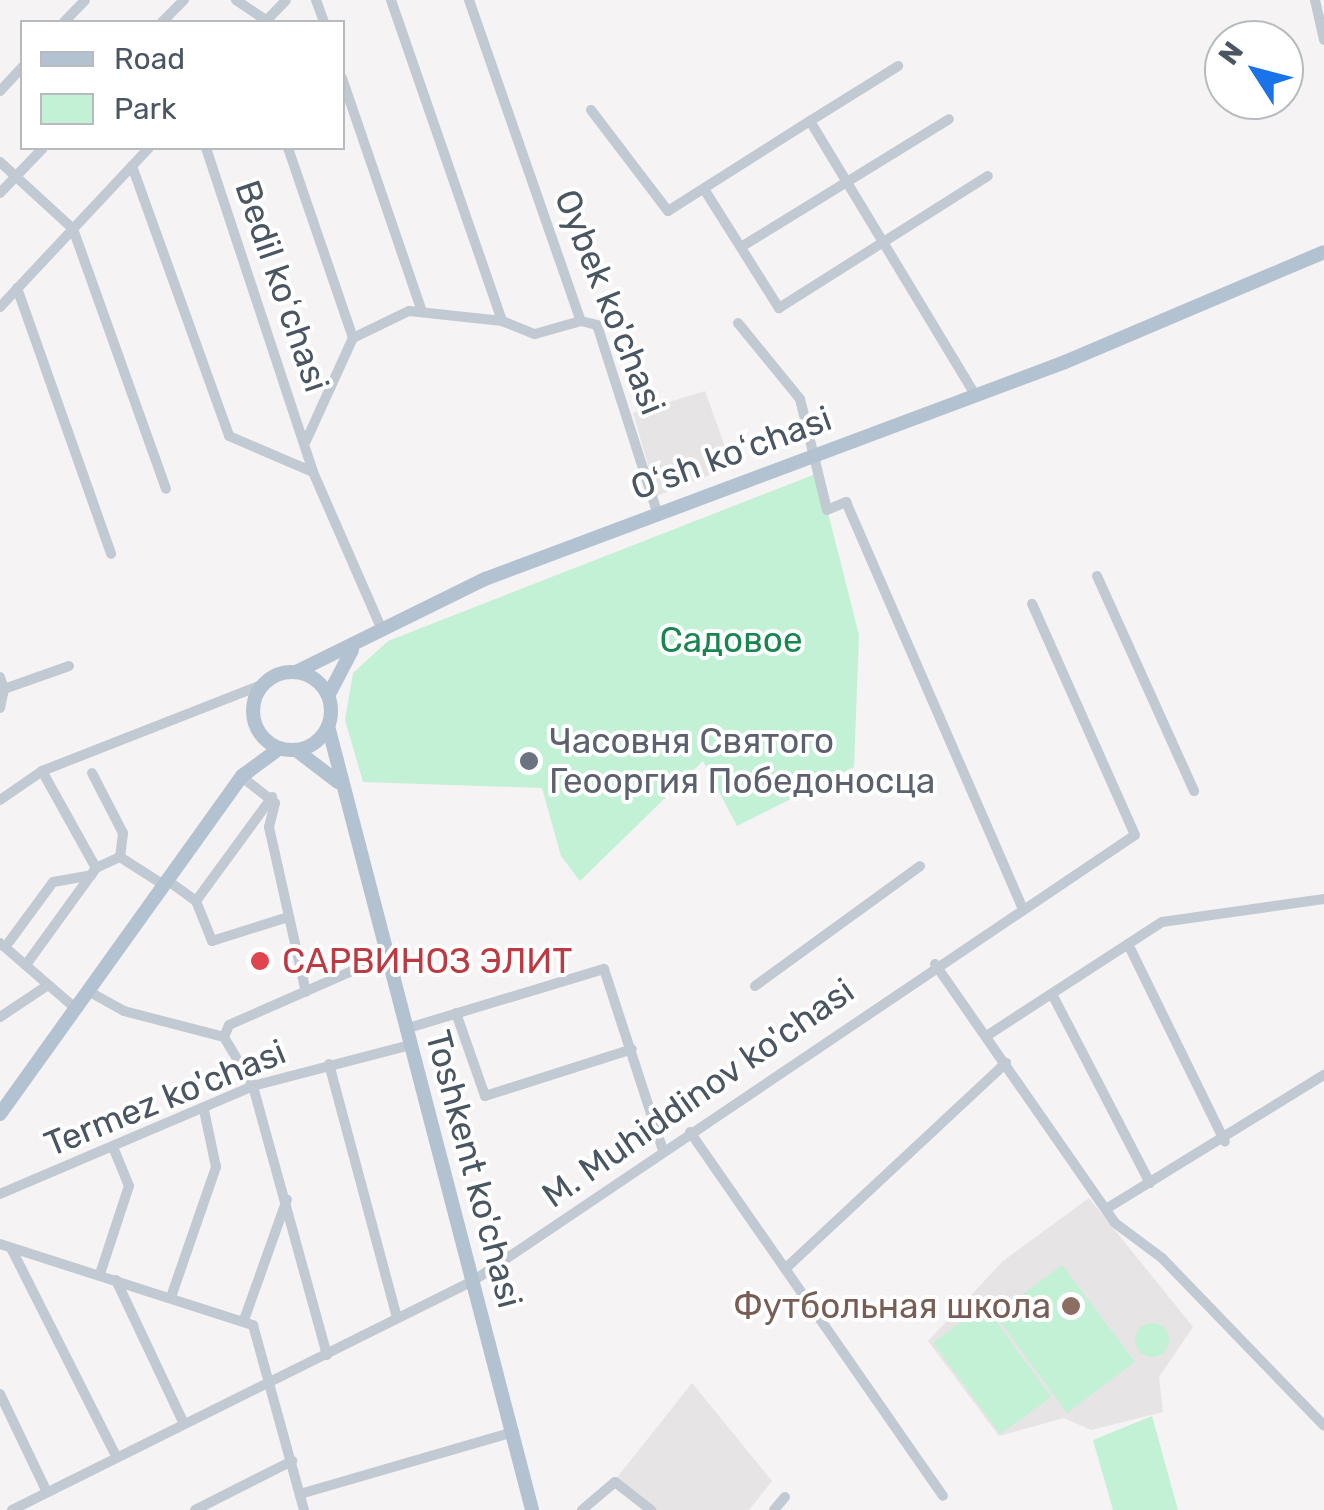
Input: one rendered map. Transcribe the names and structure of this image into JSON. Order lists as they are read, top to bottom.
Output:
{
  "streets": {
    "main road": ["Oʻsh koʻchasi", "Toshkent ko'chasi"],
    "street": [
      "Bedil koʻchasi",
      "Oybek ko'chasi",
      "M. Muhiddinov ko'chasi",
      "Termez ko'chasi"
    ]
  },
  "crossings": [
    ["Bedil koʻchasi", "Oʻsh koʻchasi"],
    ["Oybek ko'chasi", "Oʻsh koʻchasi"],
    ["Oʻsh koʻchasi", "Toshkent ko'chasi"],
    ["M. Muhiddinov ko'chasi", "Toshkent ko'chasi"],
    ["Termez ko'chasi", "Toshkent ko'chasi"]
  ],
  "parks": ["Садовое"],
  "places": ["Часовня Святого Геооргия Победоносца", "САРВИНОЗ ЭЛИТ", "Футбольная школа"],
  "legend": ["Road", "Park"],
  "north": "top left"
}
